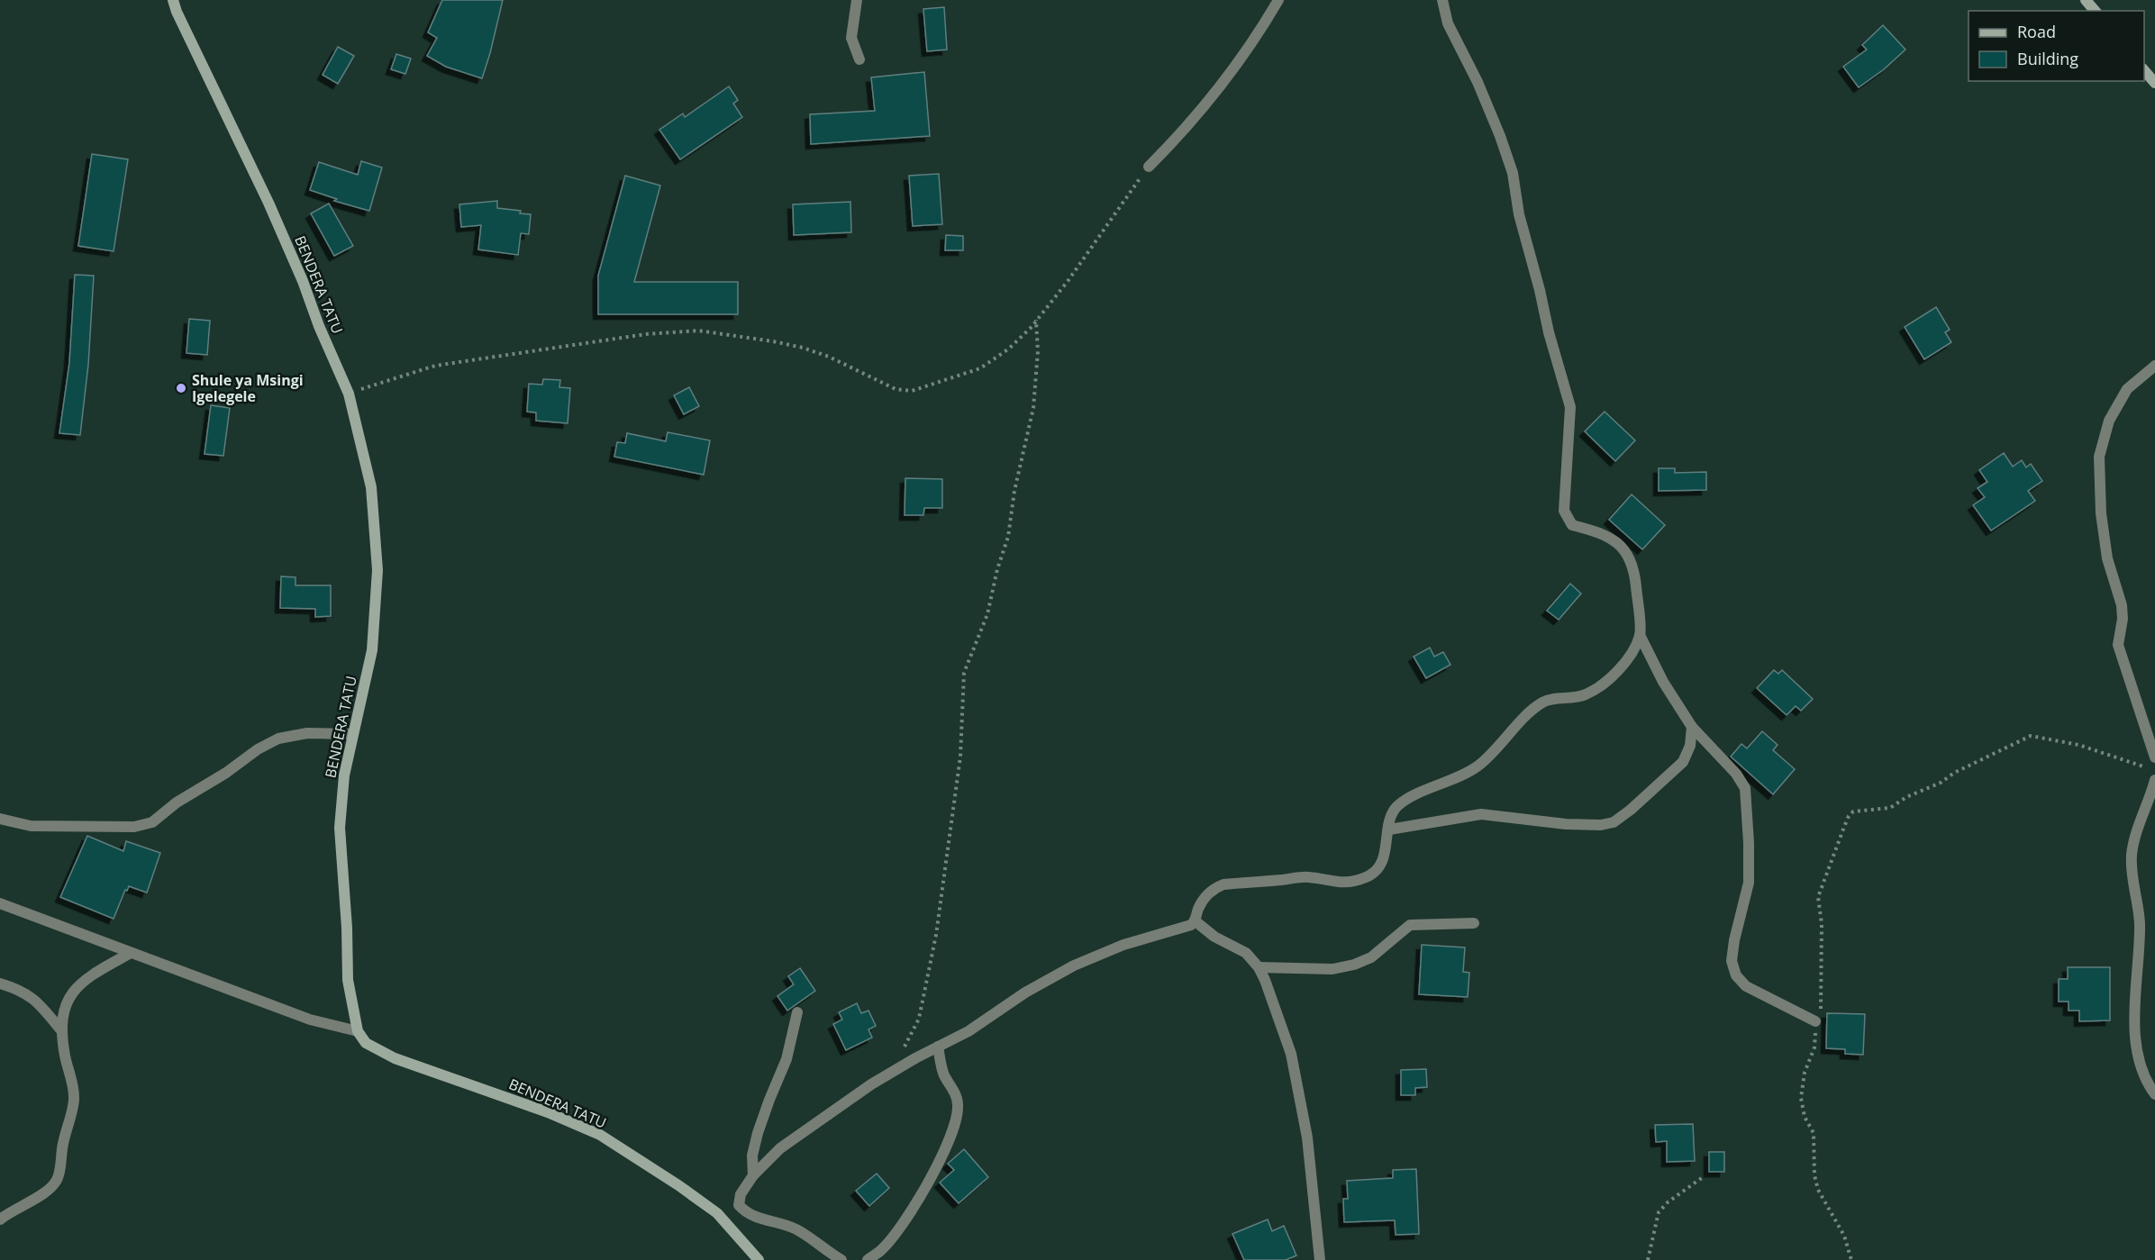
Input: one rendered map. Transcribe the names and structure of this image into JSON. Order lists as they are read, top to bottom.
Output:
{
  "streets": {
    "main road": ["BENDERA TATU"]
  },
  "places": ["Shule ya Msingi Igelegele"],
  "legend": ["Road", "Building"]
}
